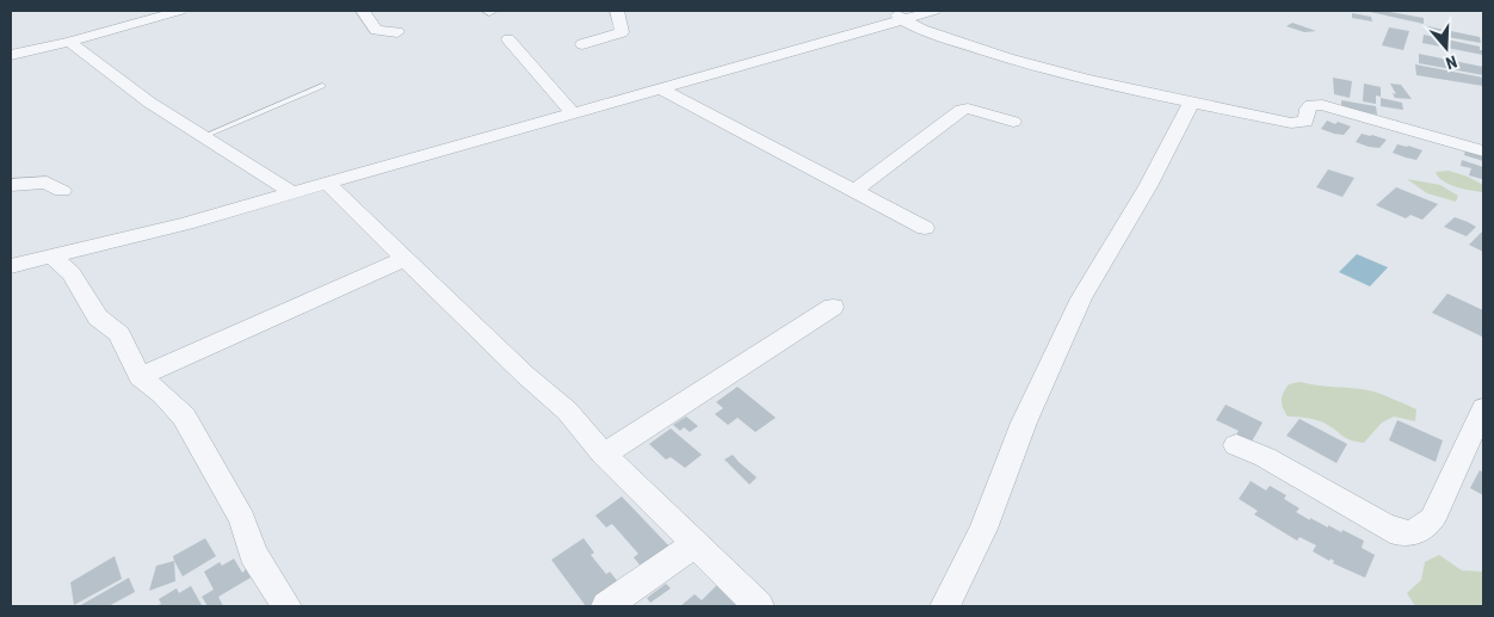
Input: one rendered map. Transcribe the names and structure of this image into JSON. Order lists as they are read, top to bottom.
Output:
{
  "north": "bottom"
}
